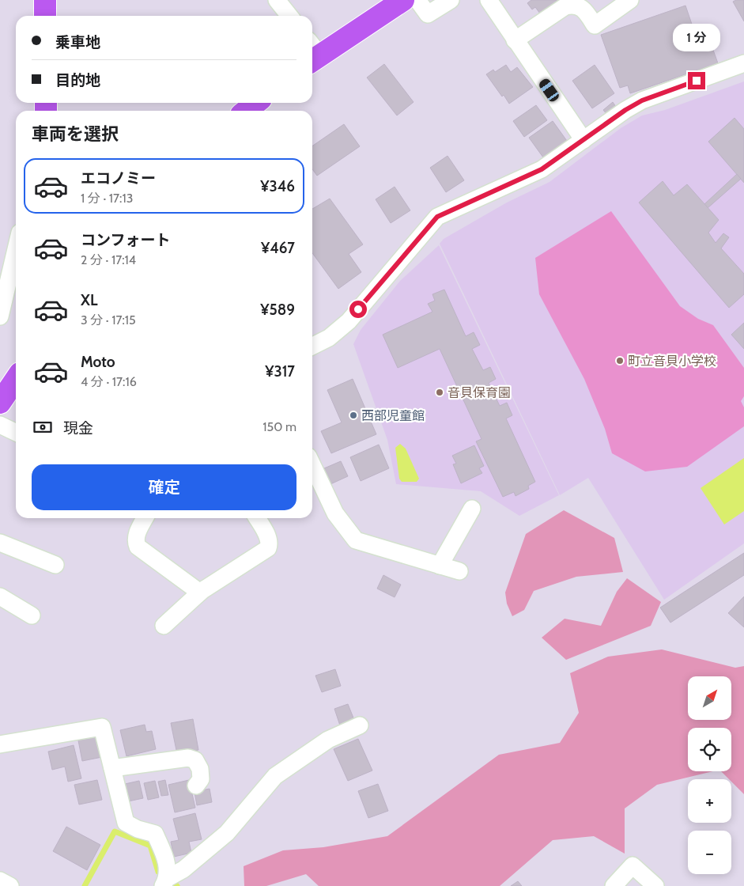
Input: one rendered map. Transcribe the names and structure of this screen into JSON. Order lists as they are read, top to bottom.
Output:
{
  "places": ["町立音貝小学校", "音貝保育園", "西部児童館"],
  "north": "top right",
  "page": {
    "banner": ["乗車地", "目的地"],
    "bubble": "1 分",
    "heading": "車両を選択",
    "list": [
      {
        "name": "エコノミー",
        "note": "1 分 · 17:13",
        "value": "¥346"
      },
      {
        "name": "コンフォート",
        "note": "2 分 · 17:14",
        "value": "¥467"
      },
      {
        "name": "XL",
        "note": "3 分 · 17:15",
        "value": "¥589"
      },
      {
        "name": "Moto",
        "note": "4 分 · 17:16",
        "value": "¥317"
      }
    ],
    "pay": ["現金", "150 m"],
    "buttons": "確定",
    "map_buttons": ["+", "−"]
  }
}
